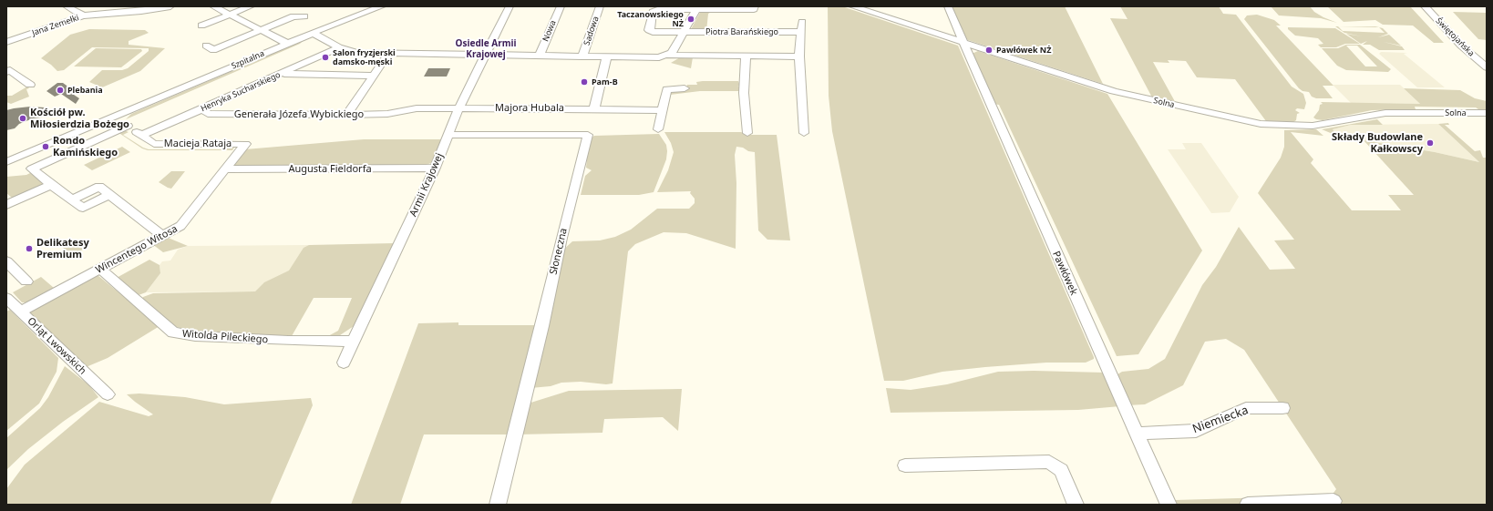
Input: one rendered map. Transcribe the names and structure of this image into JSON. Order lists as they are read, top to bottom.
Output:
{
  "streets": {
    "street": [
      "Jana Zemełki",
      "Nowa",
      "Sadowa",
      "Piotra Barańskiego",
      "Świętojańska",
      "Szpitalna",
      "Henryka Sucharskiego",
      "Solna",
      "Majora Hubala",
      "Generała Józefa Wybickiego",
      "Macieja Rataja",
      "Augusta Fieldorfa",
      "Armii Krajowej",
      "Wincentego Witosa",
      "Słoneczna",
      "Pawłówek",
      "Witolda Pileckiego",
      "Orląt Lwowskich",
      "Niemiecka"
    ]
  },
  "crossings": [
    ["Szpitalna", "Macieja Rataja"],
    ["Henryka Sucharskiego", "Generała Józefa Wybickiego"],
    ["Henryka Sucharskiego", "Macieja Rataja"],
    ["Solna", "Pawłówek"],
    ["Majora Hubala", "Generała Józefa Wybickiego"],
    ["Majora Hubala", "Armii Krajowej"],
    ["Macieja Rataja", "Wincentego Witosa"],
    ["Augusta Fieldorfa", "Armii Krajowej"],
    ["Augusta Fieldorfa", "Wincentego Witosa"],
    ["Armii Krajowej", "Słoneczna"],
    ["Armii Krajowej", "Witolda Pileckiego"],
    ["Wincentego Witosa", "Witolda Pileckiego"],
    ["Wincentego Witosa", "Orląt Lwowskich"],
    ["Pawłówek", "Niemiecka"]
  ],
  "districts": ["Osiedle Armii Krajowej"],
  "places": [
    "Taczanowskiego NŻ",
    "Pawłówek NŻ",
    "Salon fryzjerski damsko-męski",
    "Pam-B",
    "Plebania",
    "Kościół pw. Miłosierdzia Bożego",
    "Składy Budowlane Kałkowscy",
    "Rondo Kamińskiego",
    "Delikatesy Premium"
  ]
}
